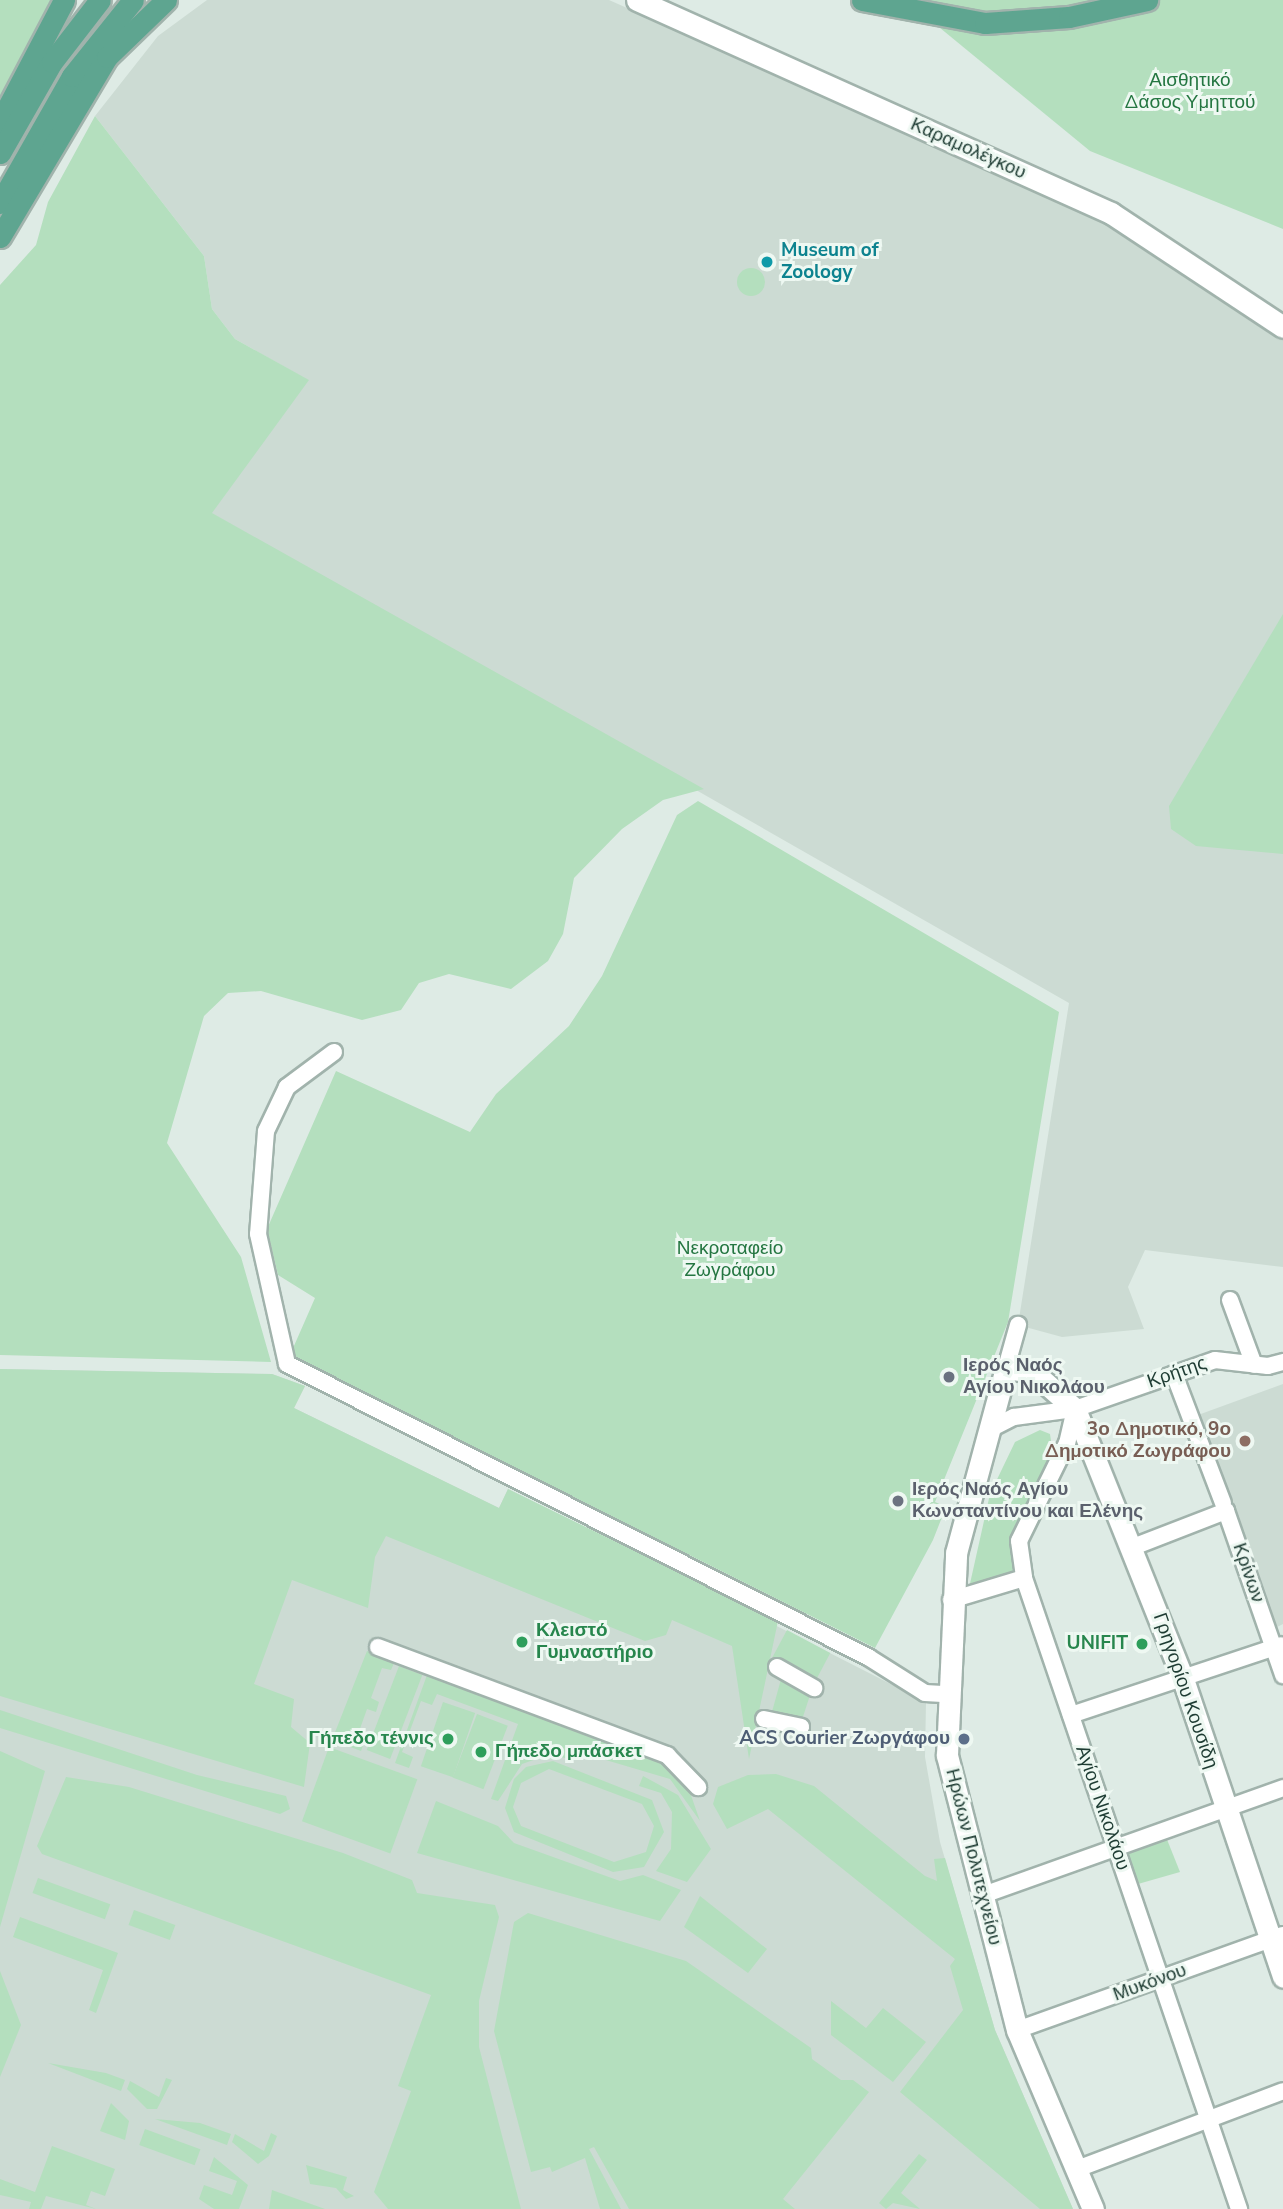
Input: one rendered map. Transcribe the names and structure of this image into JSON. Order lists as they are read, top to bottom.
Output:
{
  "streets": {
    "street": [
      "Καραμολέγκου",
      "Κρήτης",
      "Κρίνων",
      "Γρηγορίου Κουσίδη",
      "Αγίου Νικολάου",
      "Ηρώων Πολυτεχνείου",
      "Μυκόνου"
    ]
  },
  "crossings": [
    ["Κρήτης", "Κρίνων"],
    ["Κρήτης", "Γρηγορίου Κουσίδη"],
    ["Κρήτης", "Αγίου Νικολάου"],
    ["Γρηγορίου Κουσίδη", "Αγίου Νικολάου"],
    ["Γρηγορίου Κουσίδη", "Ηρώων Πολυτεχνείου"],
    ["Γρηγορίου Κουσίδη", "Μυκόνου"],
    ["Αγίου Νικολάου", "Μυκόνου"],
    ["Ηρώων Πολυτεχνείου", "Μυκόνου"]
  ],
  "parks": ["Αισθητικό Δάσος Υμηττού", "Νεκροταφείο Ζωγράφου"],
  "places": [
    "Museum of Zoology",
    "Ιερός Ναός Αγίου Νικολάου",
    "3ο Δημοτικό, 9ο Δημοτικό Ζωγράφου",
    "Ιερός Ναός Αγίου Κωνσταντίνου και Ελένης",
    "Κλειστό Γυμναστήριο",
    "UNIFIT",
    "Γήπεδο τέννις",
    "ACS Courier Ζωργάφου",
    "Γήπεδο μπάσκετ"
  ]
}
